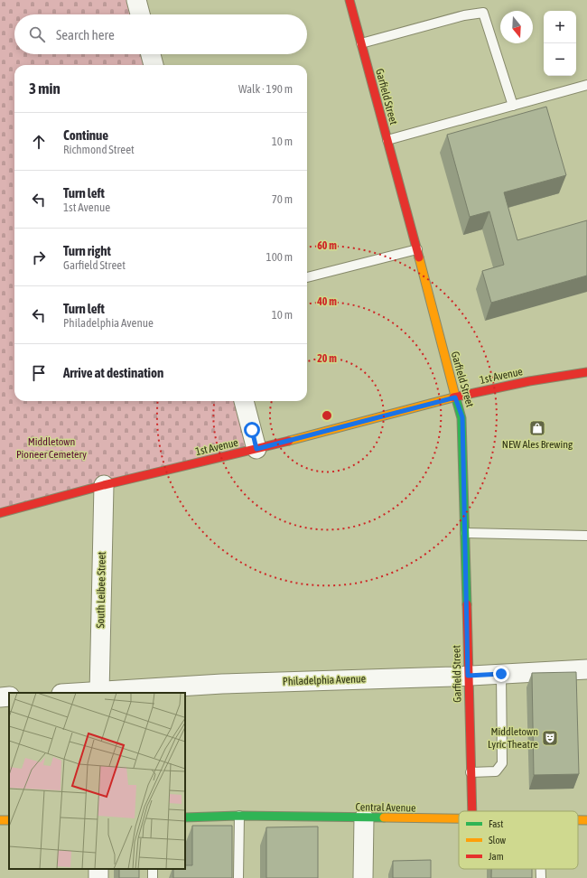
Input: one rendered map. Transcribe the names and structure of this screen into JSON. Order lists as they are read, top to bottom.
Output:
{
  "streets": {
    "street": [
      "Garfield Street",
      "1st Avenue",
      "South Leibee Street",
      "Philadelphia Avenue",
      "Central Avenue"
    ]
  },
  "crossings": [
    ["Garfield Street", "1st Avenue"],
    ["Garfield Street", "Philadelphia Avenue"],
    ["1st Avenue", "South Leibee Street"],
    ["South Leibee Street", "Philadelphia Avenue"]
  ],
  "parks": ["Middletown Pioneer Cemetery"],
  "places": {
    "shop": ["NEW Ales Brewing"],
    "theatre": ["Middletown Lyric Theatre"]
  },
  "legend": ["Fast", "Slow", "Jam"],
  "north": "bottom",
  "page": {
    "map_buttons": ["+", "−"],
    "search": "Search here",
    "heading": ["3 min", "Walk · 190 m"],
    "list": [
      ["Continue", "Richmond Street", "10 m"],
      ["Turn left", "1st Avenue", "70 m"],
      ["Turn right", "Garfield Street", "100 m"],
      ["Turn left", "Philadelphia Avenue", "10 m"],
      "Arrive at destination"
    ]
  },
  "rings": ["60 m", "40 m", "20 m"]
}
